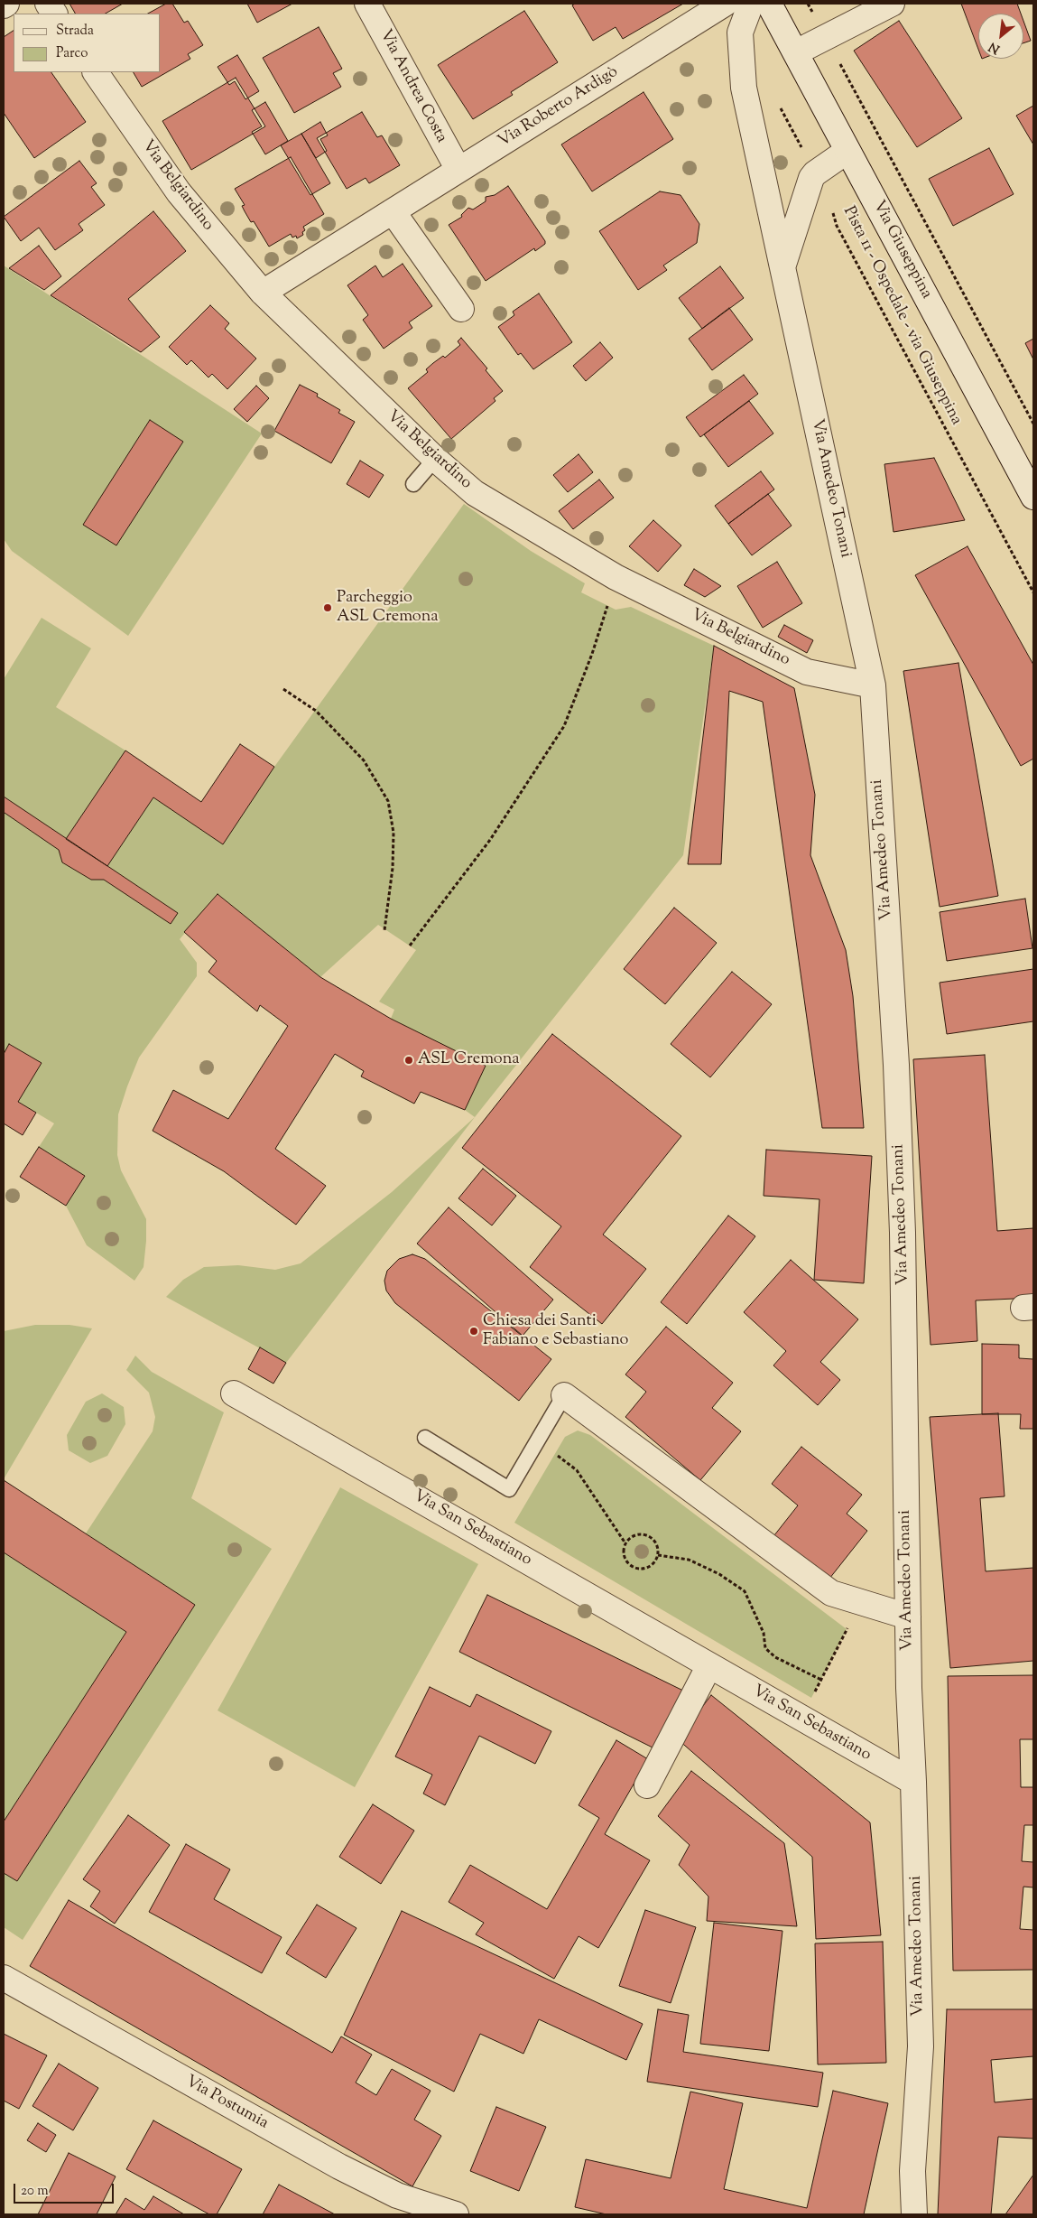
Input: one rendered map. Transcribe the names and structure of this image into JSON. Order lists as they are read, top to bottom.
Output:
{
  "streets": {
    "street": [
      "Via Andrea Costa",
      "Via Roberto Ardigò",
      "Via Belgiardino",
      "Via Giuseppina",
      "Via Amedeo Tonani",
      "Via San Sebastiano",
      "Via Postumia"
    ],
    "path": ["Pista 11 - Ospedale - via Giuseppina"]
  },
  "crossings": [
    ["Via Andrea Costa", "Via Roberto Ardigò"],
    ["Via Roberto Ardigò", "Via Belgiardino"],
    ["Via Belgiardino", "Via Amedeo Tonani"],
    ["Via Amedeo Tonani", "Via San Sebastiano"]
  ],
  "places": ["Parcheggio ASL Cremona", "ASL Cremona", "Chiesa dei Santi Fabiano e Sebastiano"],
  "legend": ["Strada", "Parco"],
  "scale_bar": "20 m",
  "north": "bottom left"
}
